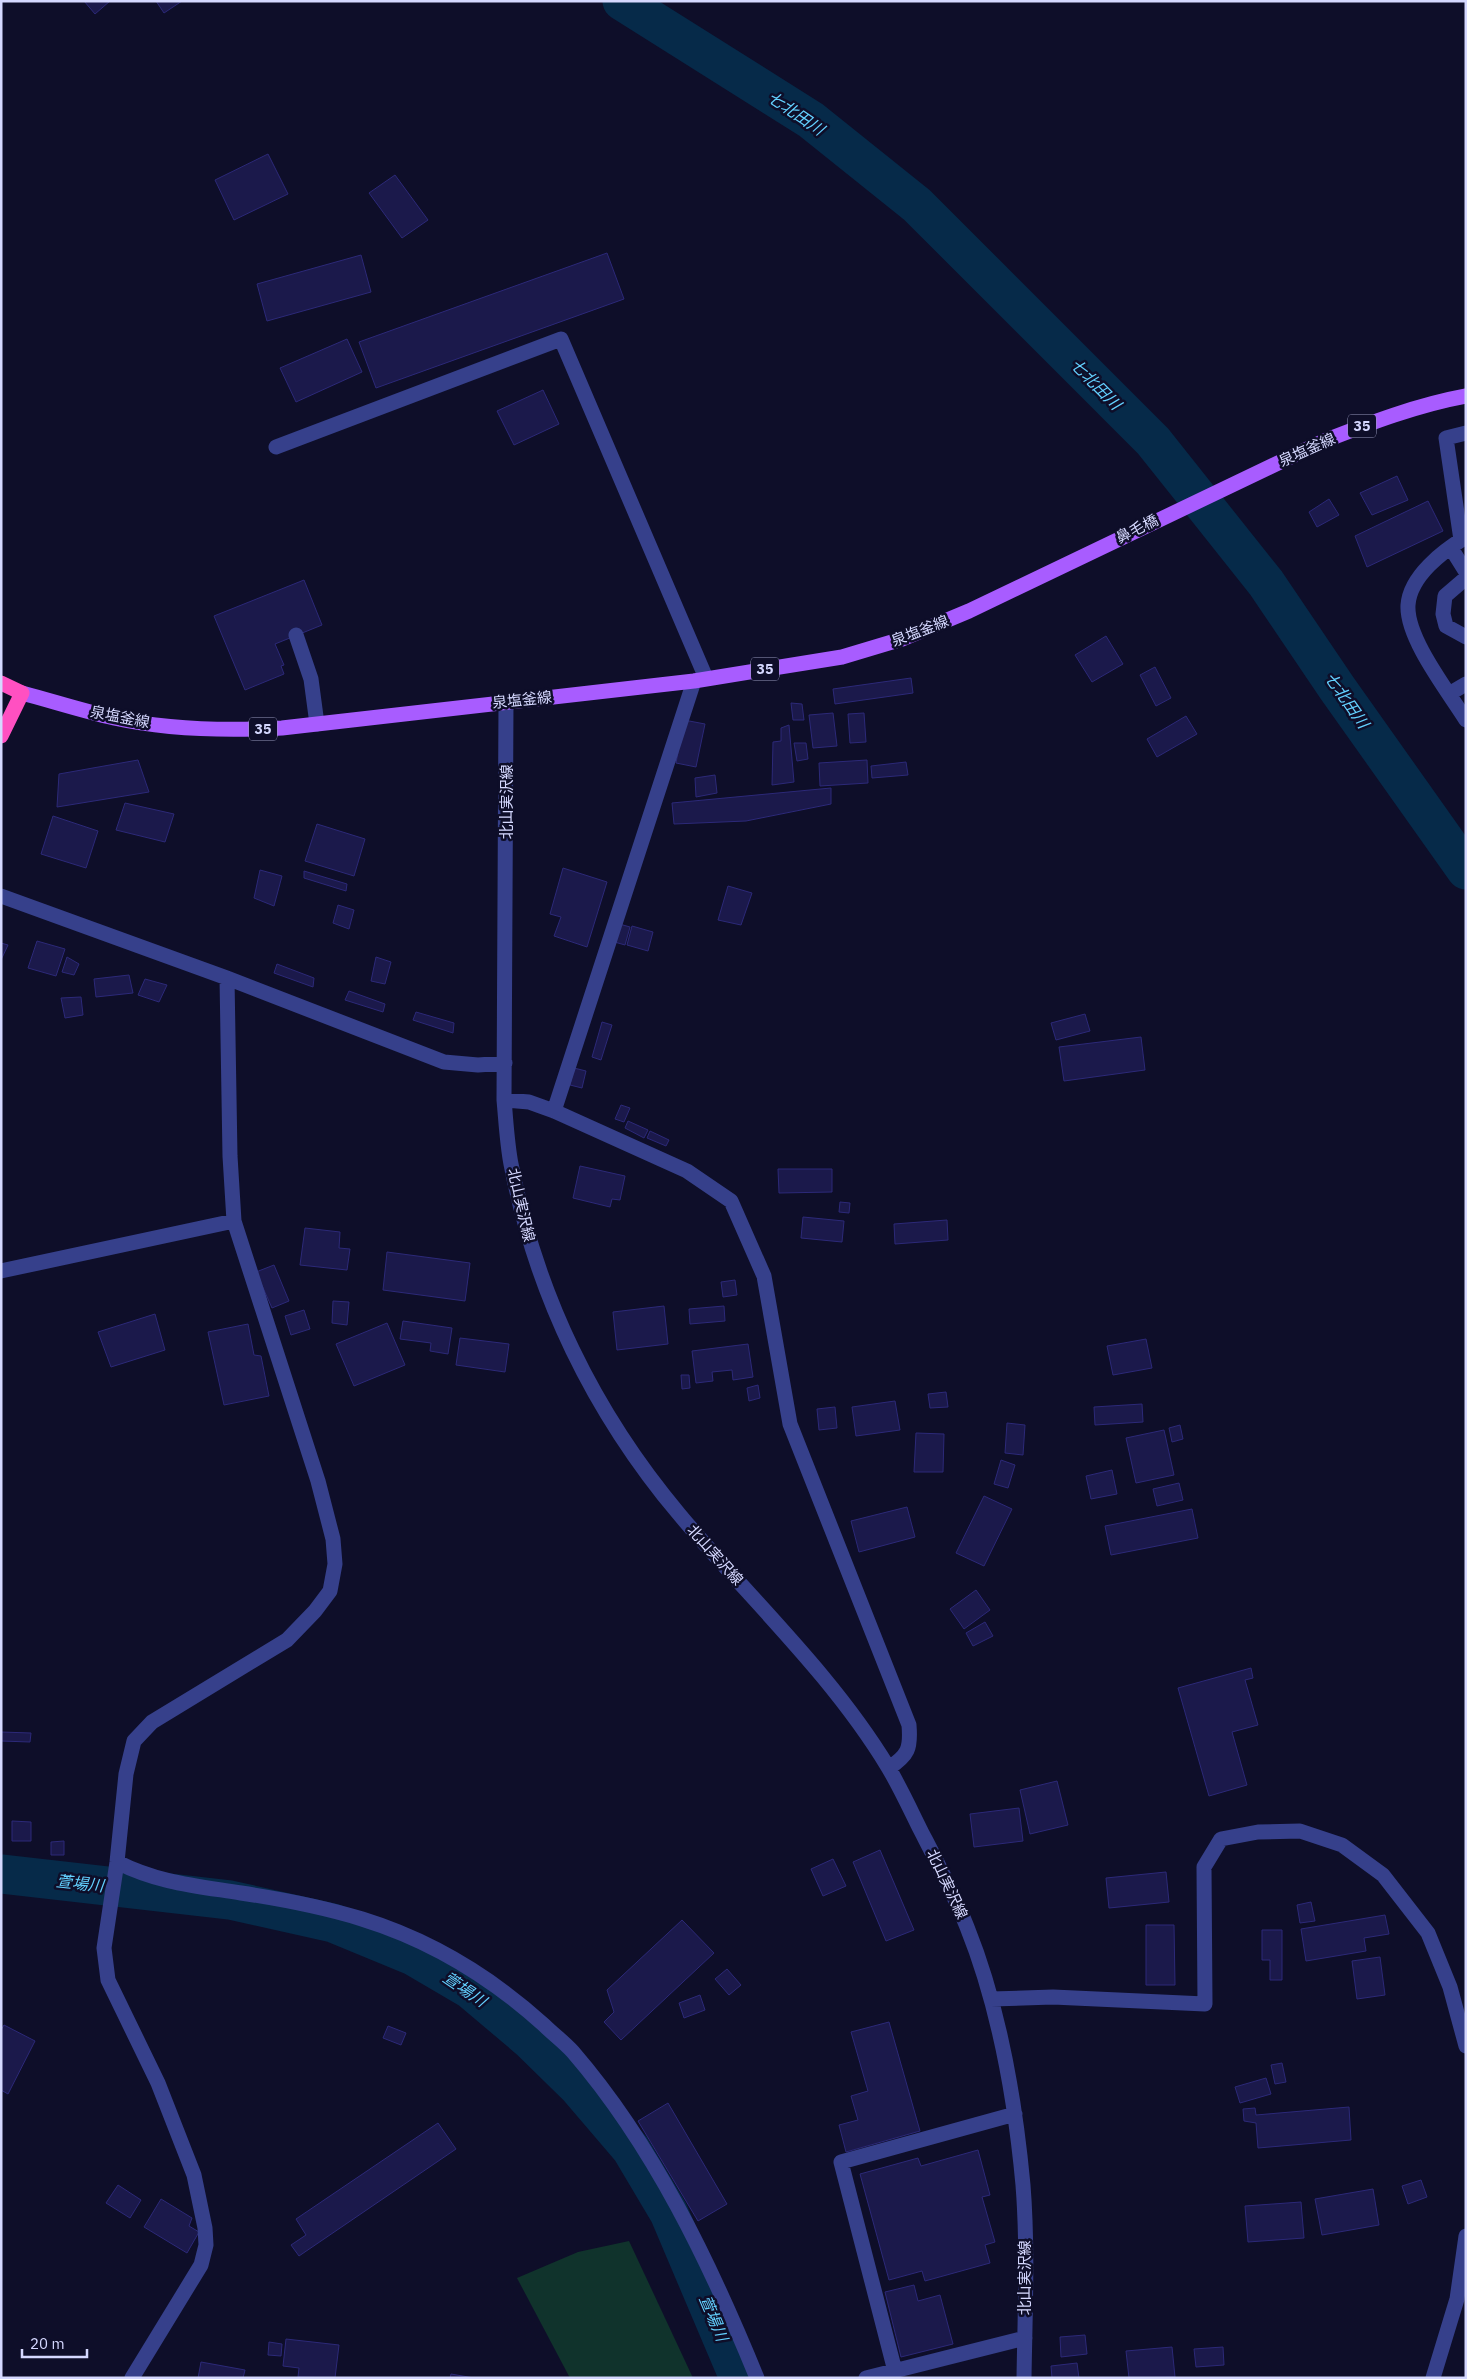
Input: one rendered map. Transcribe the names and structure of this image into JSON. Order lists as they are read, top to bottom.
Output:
{
  "streets": {
    "main road": ["35", "泉塩釜線", "鼻毛橋"],
    "street": ["北山実沢線"]
  },
  "crossings": [
    ["泉塩釜線", "鼻毛橋"],
    ["泉塩釜線", "北山実沢線"]
  ],
  "water": ["七北田川", "萱場川"],
  "scale_bar": "20 m"
}
